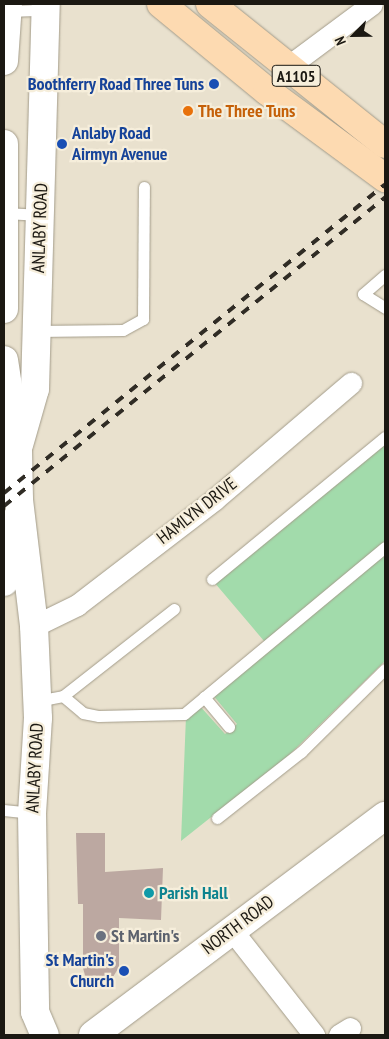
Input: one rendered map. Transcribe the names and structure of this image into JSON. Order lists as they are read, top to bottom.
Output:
{
  "streets": {
    "main road": ["A1105", "ANLABY ROAD", "NORTH ROAD"],
    "street": ["HAMLYN DRIVE"]
  },
  "crossings": [
    ["ANLABY ROAD", "HAMLYN DRIVE"]
  ],
  "places": [
    "Boothferry Road Three Tuns",
    "The Three Tuns",
    "Anlaby Road Airmyn Avenue",
    "Parish Hall",
    "St Martin's",
    "St Martin's Church"
  ],
  "north": "bottom left"
}
